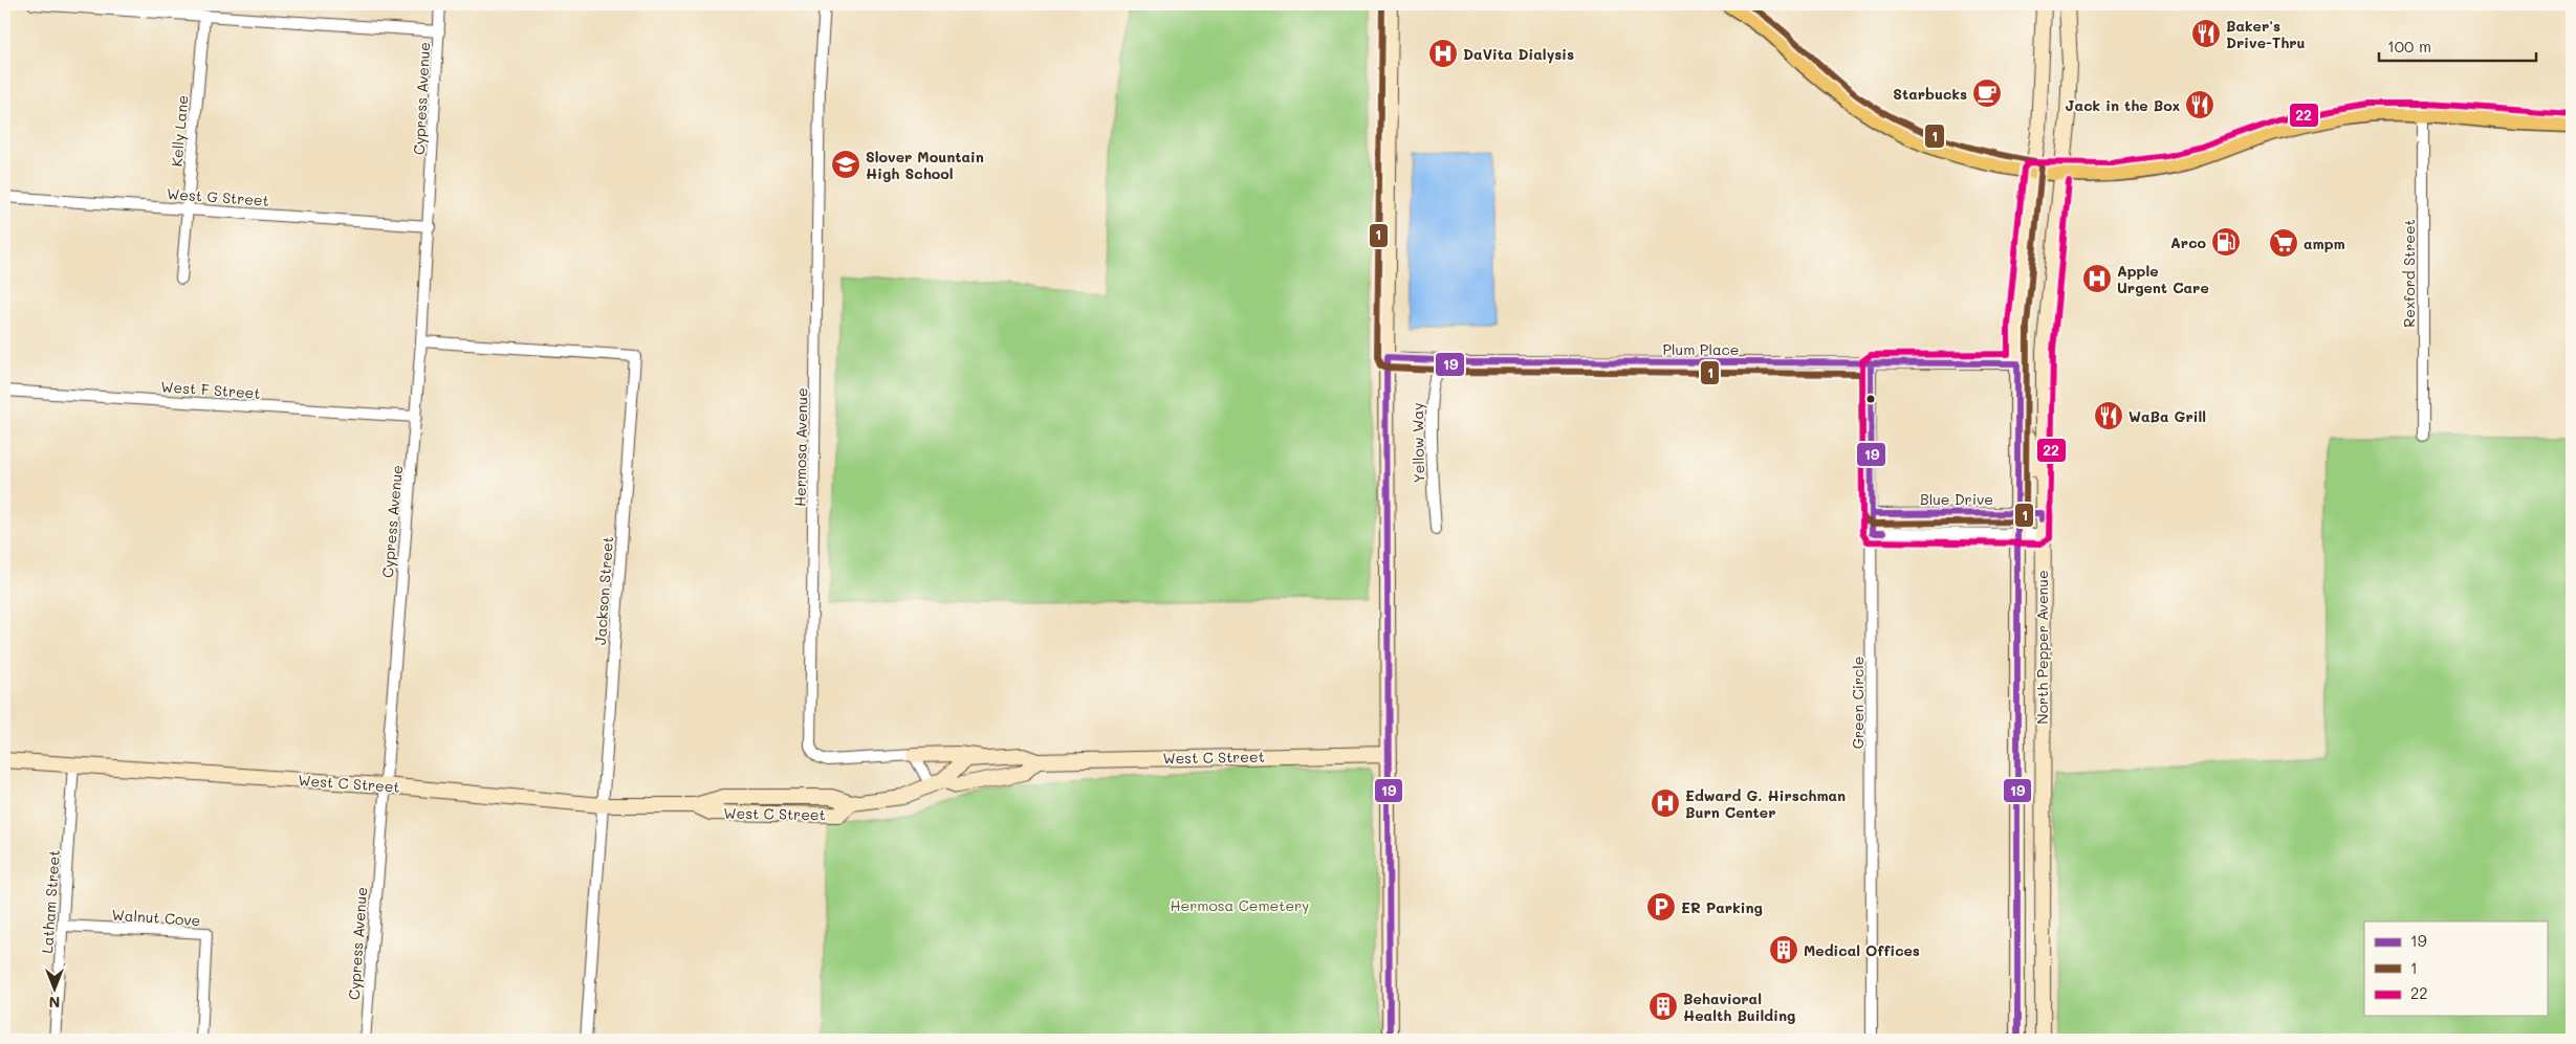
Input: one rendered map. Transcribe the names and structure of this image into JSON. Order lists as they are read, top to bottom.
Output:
{
  "streets": {
    "street": [
      "Cypress Avenue",
      "Kelly Lane",
      "West G Street",
      "Rexford Street",
      "Plum Place",
      "West F Street",
      "Yellow Way",
      "Hermosa Avenue",
      "Blue Drive",
      "Jackson Street",
      "North Pepper Avenue",
      "Green Circle",
      "West C Street",
      "Latham Street",
      "Walnut Cove"
    ]
  },
  "crossings": [
    ["Cypress Avenue", "West G Street"],
    ["Cypress Avenue", "West F Street"],
    ["Cypress Avenue", "Jackson Street"],
    ["Cypress Avenue", "West C Street"],
    ["Kelly Lane", "West G Street"],
    ["Plum Place", "Yellow Way"],
    ["Plum Place", "North Pepper Avenue"],
    ["Plum Place", "Green Circle"],
    ["Blue Drive", "North Pepper Avenue"],
    ["Blue Drive", "Green Circle"],
    ["Jackson Street", "West C Street"],
    ["West C Street", "Latham Street"],
    ["Latham Street", "Walnut Cove"]
  ],
  "parks": ["Hermosa Cemetery"],
  "places": {
    "restaurant": ["Baker's Drive-Thru", "Jack in the Box", "WaBa Grill"],
    "hospital": ["DaVita Dialysis", "Apple Urgent Care", "Edward G. Hirschman Burn Center"],
    "cafe": ["Starbucks"],
    "school or university": ["Slover Mountain High School"],
    "fuel station": ["Arco"],
    "supermarket": ["ampm"],
    "parking": ["ER Parking"],
    "building": ["Medical Offices", "Behavioral Health Building"]
  },
  "lines": ["transit line 1", "transit line 22", "transit line 19"],
  "legend": ["19", "1", "22"],
  "scale_bar": "100 m",
  "north": "bottom"
}
